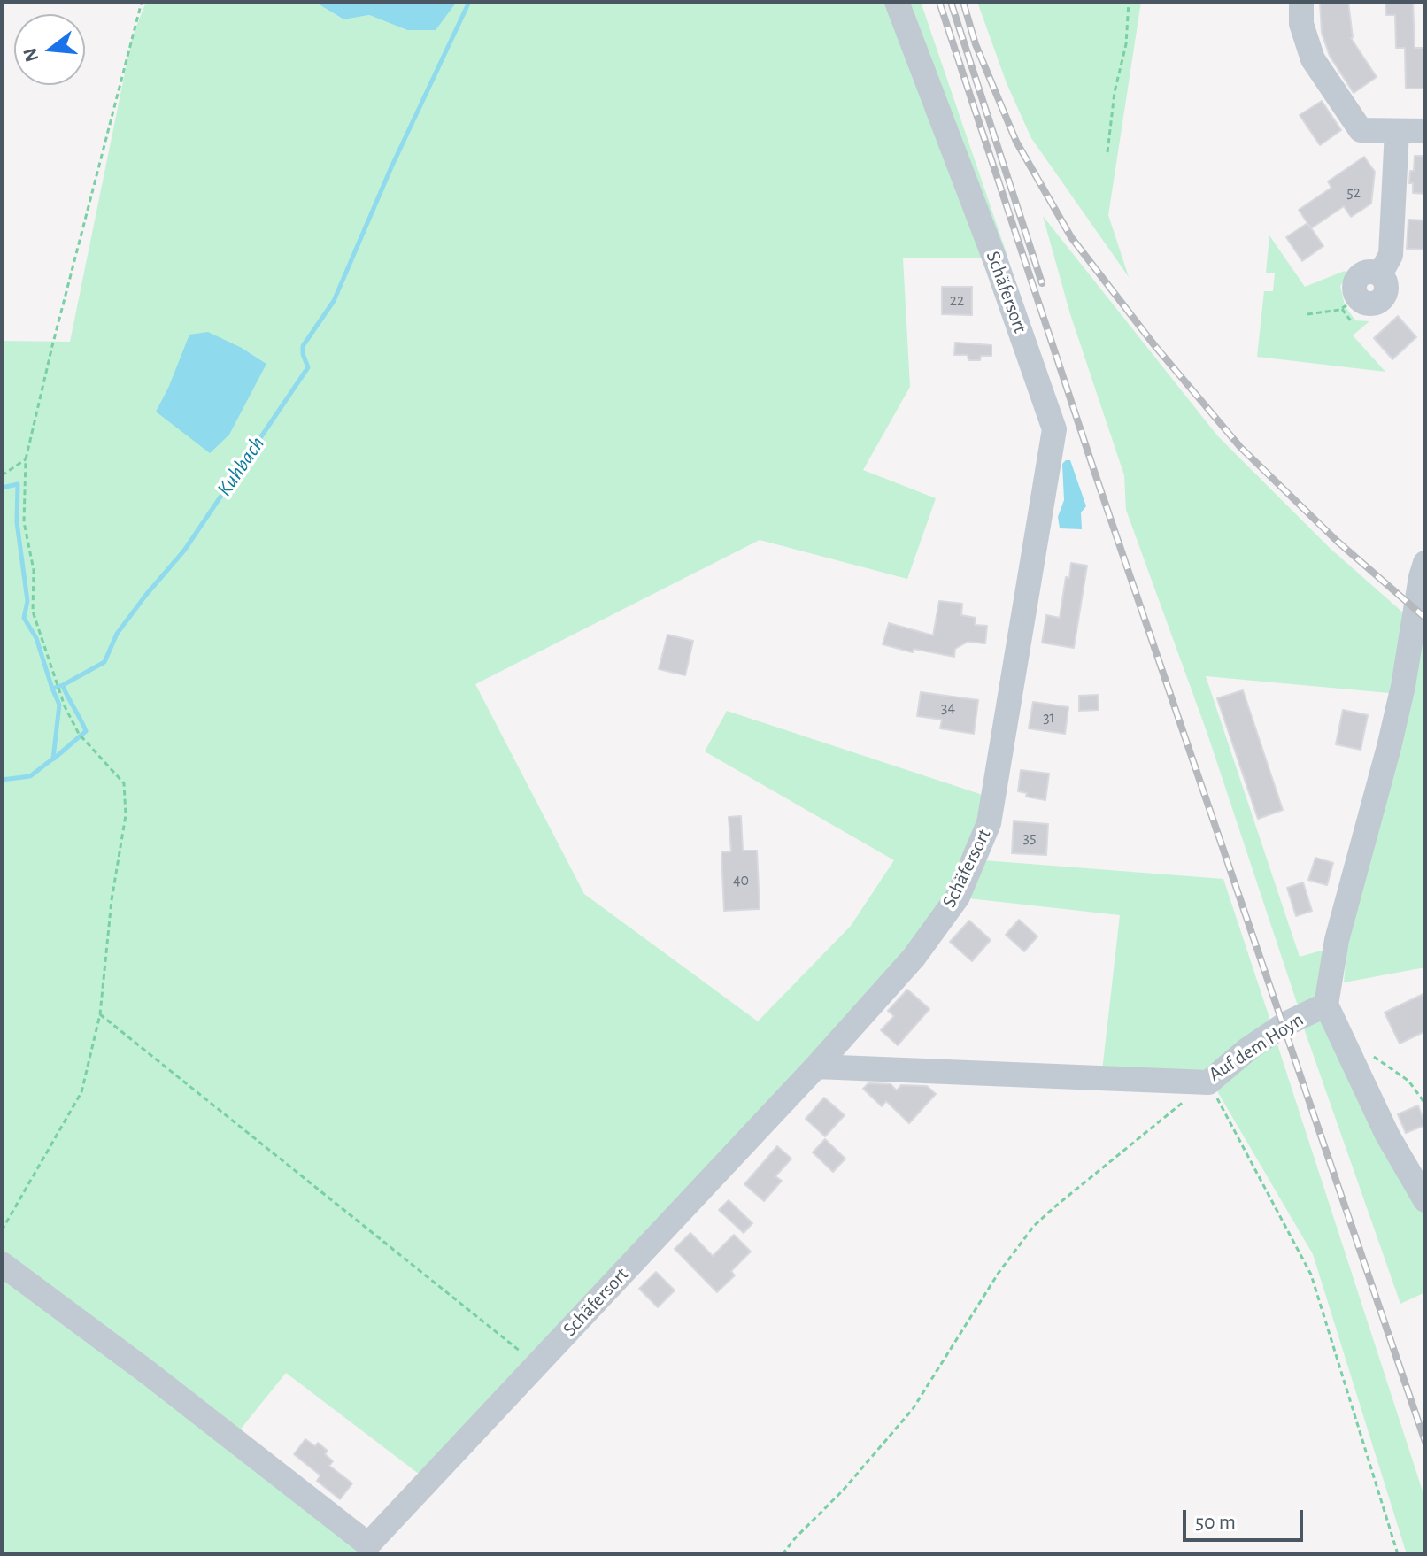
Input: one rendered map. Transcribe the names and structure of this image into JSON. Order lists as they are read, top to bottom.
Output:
{
  "streets": {
    "street": ["Schäfersort", "Auf dem Hoyn"]
  },
  "crossings": [
    ["Schäfersort", "Auf dem Hoyn"]
  ],
  "water": ["Kuhbach"],
  "house_numbers": [
    "52",
    "22",
    "34",
    "31",
    "35",
    "40"
  ],
  "scale_bar": "50 m",
  "north": "left"
}
